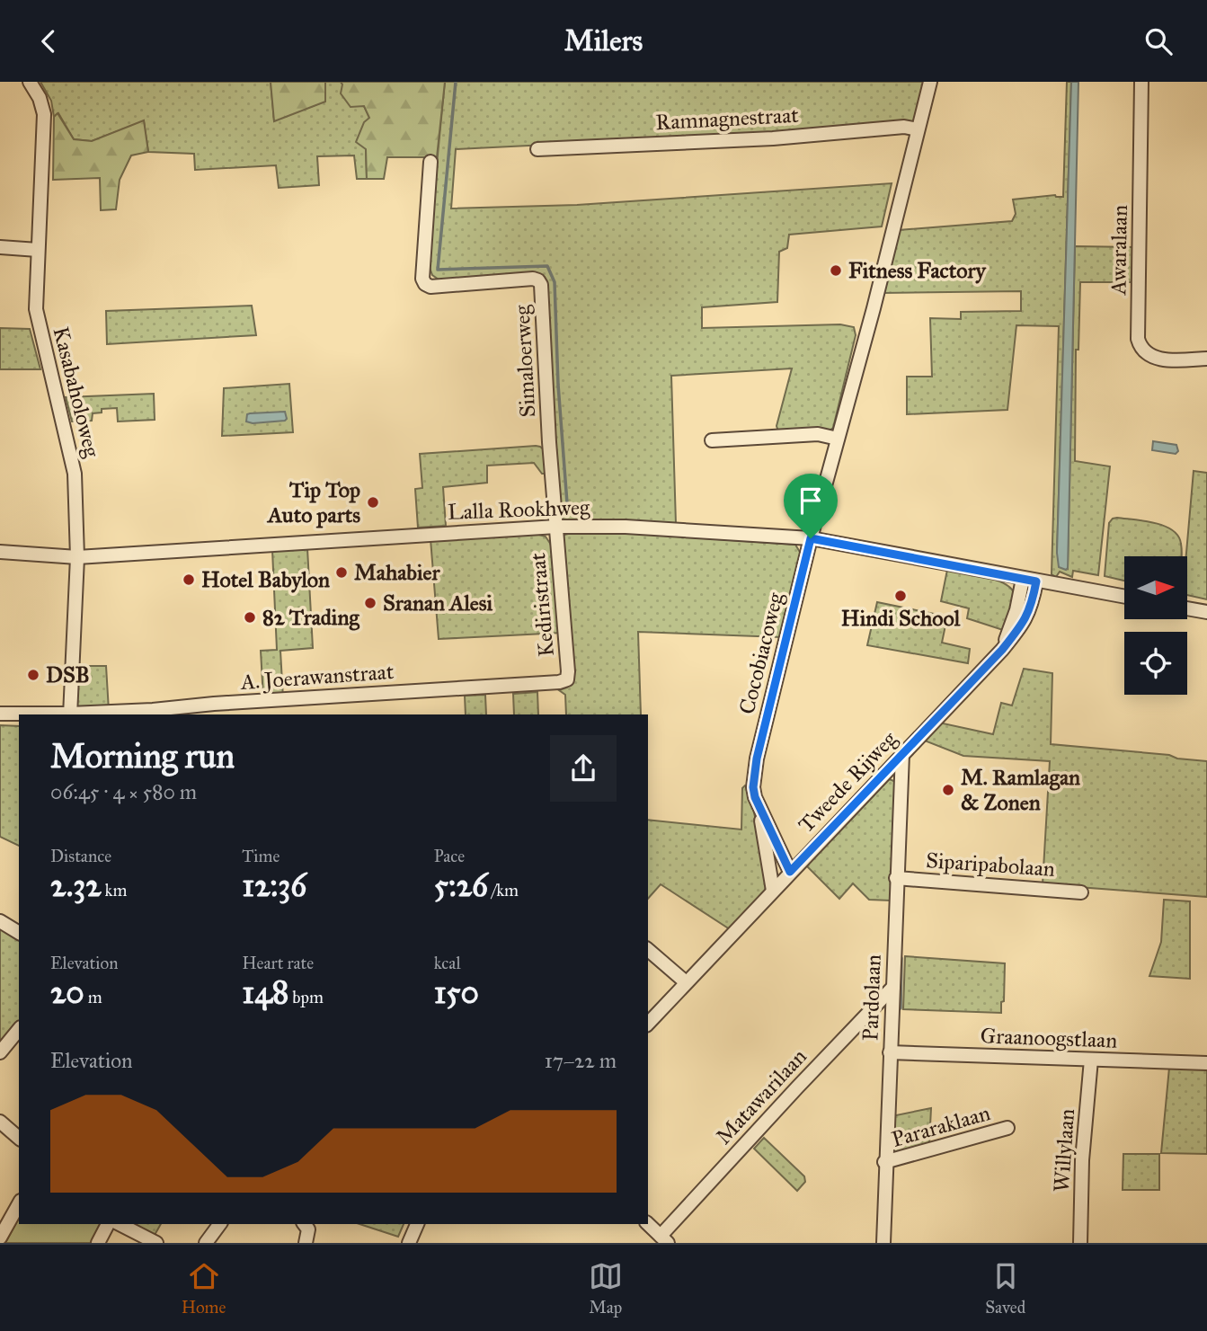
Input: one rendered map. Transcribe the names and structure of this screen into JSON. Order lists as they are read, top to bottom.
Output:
{
  "streets": {
    "street": [
      "Ramnagnestraat",
      "Awaralaan",
      "Simaloerweg",
      "Kasabaholoweg",
      "Lalla Rookhweg",
      "Kediristraat",
      "Cocobiacoweg",
      "A. Joerawanstraat",
      "Tweede Rijweg",
      "Siparipabolaan",
      "Pardolaan",
      "Graanoogstlaan",
      "Matawarilaan",
      "Pararaklaan",
      "Willylaan"
    ]
  },
  "crossings": [
    ["Ramnagnestraat", "Cocobiacoweg"],
    ["Simaloerweg", "Lalla Rookhweg"],
    ["Simaloerweg", "Kediristraat"],
    ["Kasabaholoweg", "Lalla Rookhweg"],
    ["Kasabaholoweg", "A. Joerawanstraat"],
    ["Lalla Rookhweg", "Kediristraat"],
    ["Lalla Rookhweg", "Cocobiacoweg"],
    ["Lalla Rookhweg", "Tweede Rijweg"],
    ["Kediristraat", "A. Joerawanstraat"],
    ["Cocobiacoweg", "Tweede Rijweg"],
    ["Tweede Rijweg", "Pardolaan"],
    ["Siparipabolaan", "Pardolaan"],
    ["Pardolaan", "Graanoogstlaan"],
    ["Pardolaan", "Matawarilaan"],
    ["Pardolaan", "Pararaklaan"],
    ["Graanoogstlaan", "Willylaan"]
  ],
  "places": [
    "Fitness Factory",
    "Tip Top Auto parts",
    "Mahabier",
    "Hotel Babylon",
    "Hindi School",
    "Sranan Alesi",
    "82 Trading",
    "DSB",
    "M. Ramlagan & Zonen"
  ],
  "north": "right",
  "page": {
    "header": "Milers",
    "heading": ["Morning run", "06:45 · 4 × 580 m"],
    "stats": [
      ["Distance", "2.32 km"],
      ["Time", "12:36"],
      ["Pace", "5:26 /km"],
      ["Elevation", "20 m"],
      ["Heart rate", "148 bpm"],
      ["kcal", "150"]
    ],
    "chart": ["Elevation", "17–22 m"],
    "tabs": ["Home", "Map", "Saved"]
  }
}
